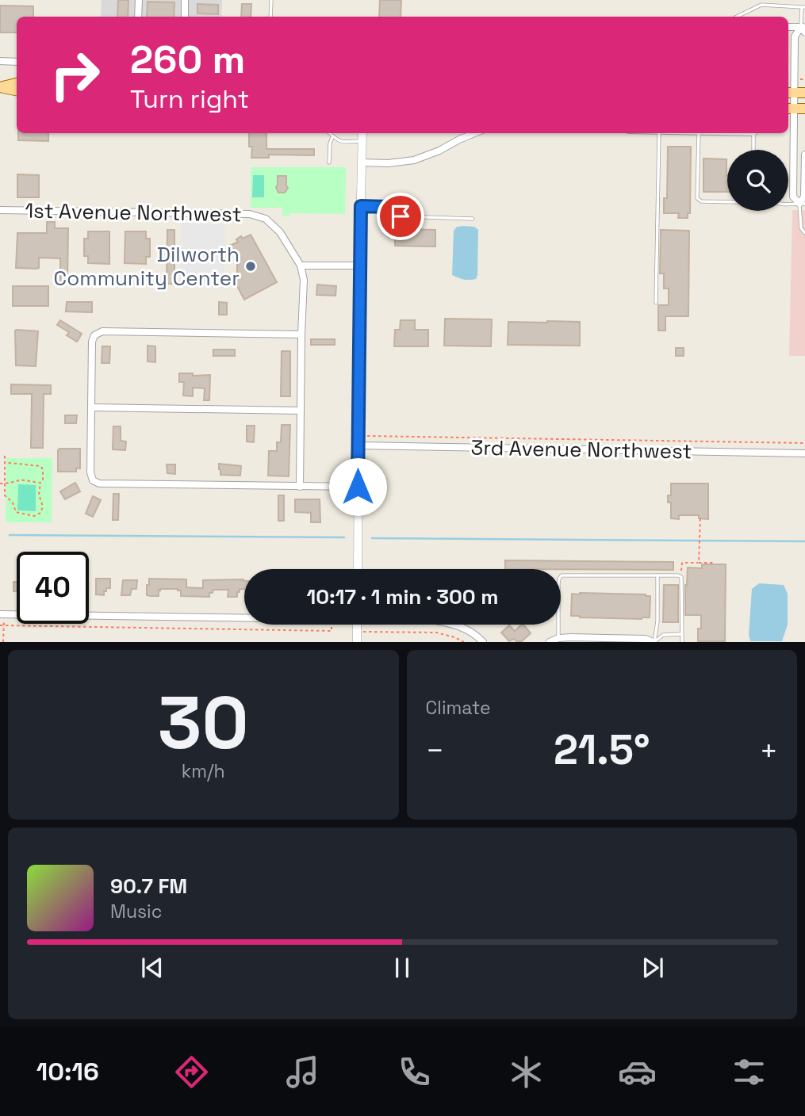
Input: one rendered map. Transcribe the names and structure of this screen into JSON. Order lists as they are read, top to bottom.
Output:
{
  "streets": {
    "street": ["1st Avenue Northwest", "3rd Avenue Northwest"]
  },
  "places": ["Dilworth Community Center"],
  "page": {
    "turn": ["260 m", "Turn right"],
    "limit": "40",
    "trip": "10:17 · 1 min · 300 m",
    "tile": [
      ["30", "km/h"],
      "Climate"
    ],
    "heat": ["−", "21.5°", "+"],
    "song": ["90.7 FM", "Music"],
    "tabs": "10:16"
  }
}
